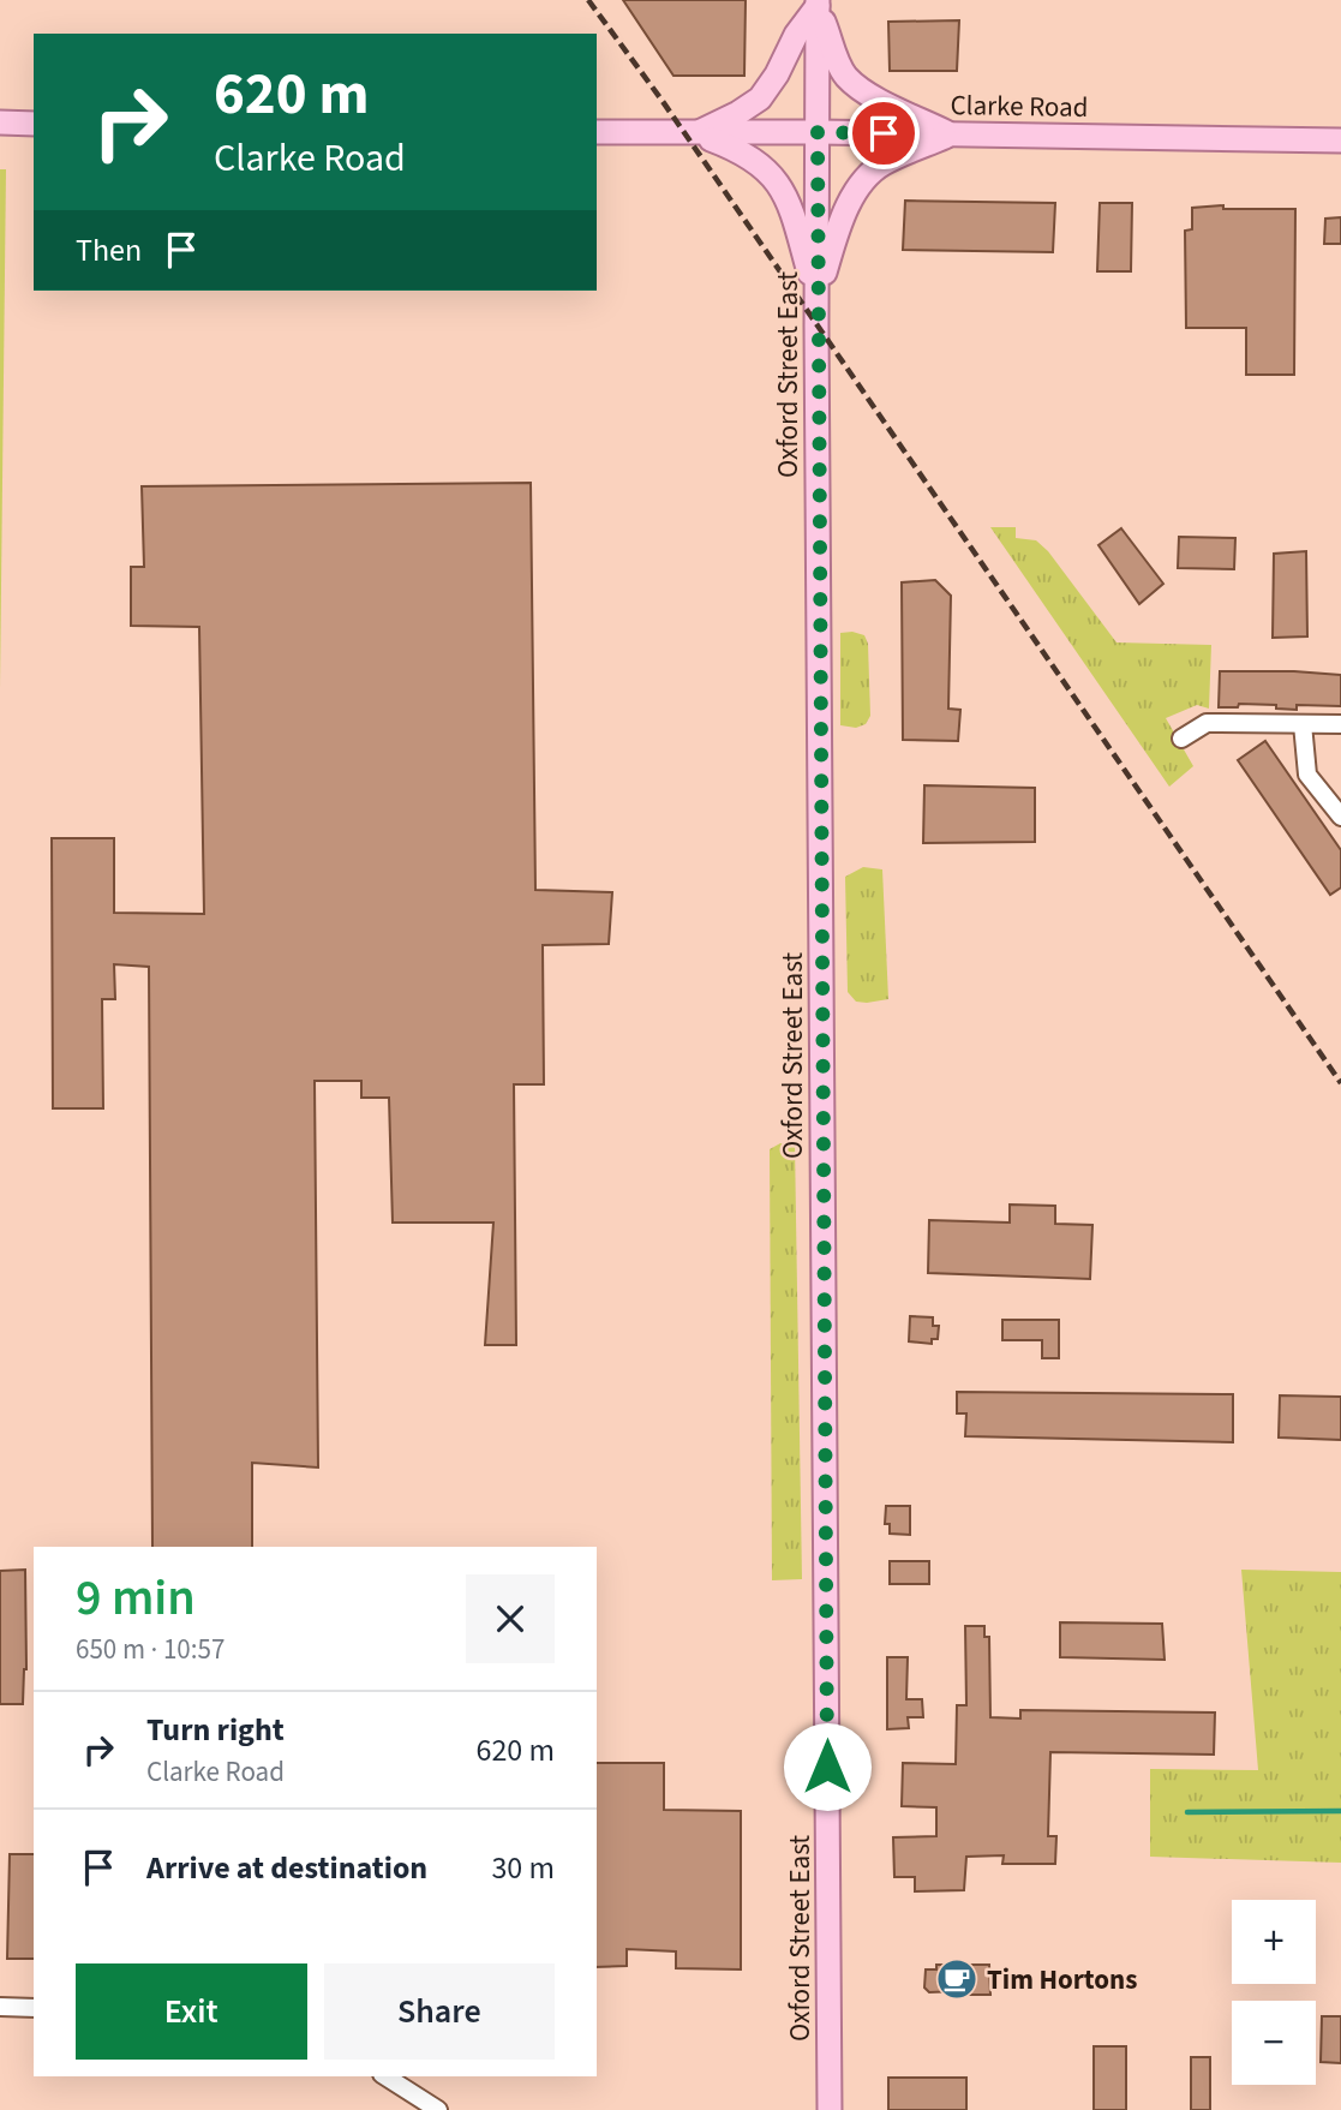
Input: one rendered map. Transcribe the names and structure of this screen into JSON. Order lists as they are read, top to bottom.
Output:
{
  "streets": {
    "main road": ["Clarke Road", "Oxford Street East"]
  },
  "crossings": [
    ["Clarke Road", "Oxford Street East"]
  ],
  "places": {
    "cafe": ["Tim Hortons"]
  },
  "page": {
    "turn": ["620 m", "Clarke Road"],
    "then": "Then",
    "heading": ["9 min", "650 m · 10:57"],
    "list": [
      {
        "name": "Turn right",
        "note": "Clarke Road",
        "value": "620 m"
      },
      {
        "name": "Arrive at destination",
        "value": "30 m"
      }
    ],
    "map_buttons": ["+", "−"],
    "buttons": ["Exit", "Share"]
  }
}
